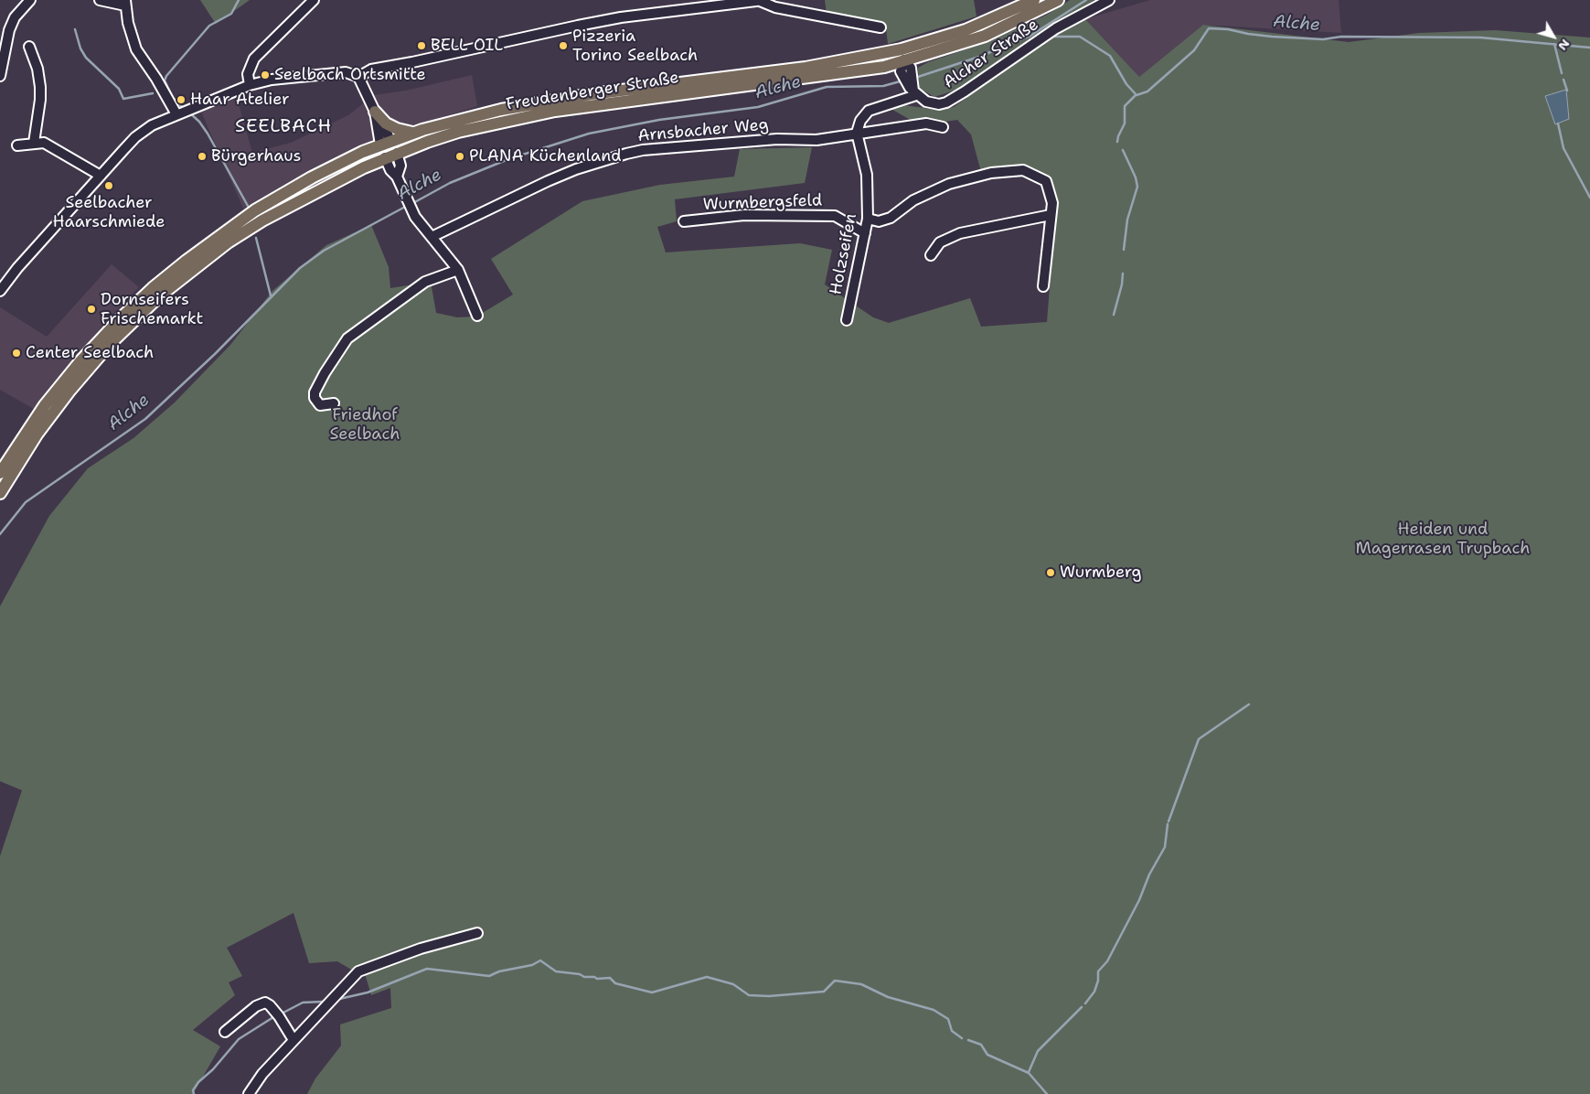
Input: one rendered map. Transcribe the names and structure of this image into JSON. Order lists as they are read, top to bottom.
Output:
{
  "streets": {
    "main road": ["Freudenberger Straße"],
    "street": [
      "Alcher Straße",
      "Arnsbacher Weg",
      "Wurmbergsfeld",
      "Holzseifen"
    ]
  },
  "crossings": [
    ["Arnsbacher Weg", "Holzseifen"],
    ["Wurmbergsfeld", "Holzseifen"]
  ],
  "districts": ["SEELBACH"],
  "water": ["Alche"],
  "parks": ["Friedhof Seelbach", "Heiden und Magerrasen Trupbach"],
  "places": [
    "BELL OIL",
    "Pizzeria Torino Seelbach",
    "Seelbach Ortsmitte",
    "Haar Atelier",
    "Bürgerhaus",
    "PLANA Küchenland",
    "Seelbacher Haarschmiede",
    "Dornseifers Frischemarkt",
    "Center Seelbach",
    "Wurmberg"
  ],
  "north": "bottom right"
}
